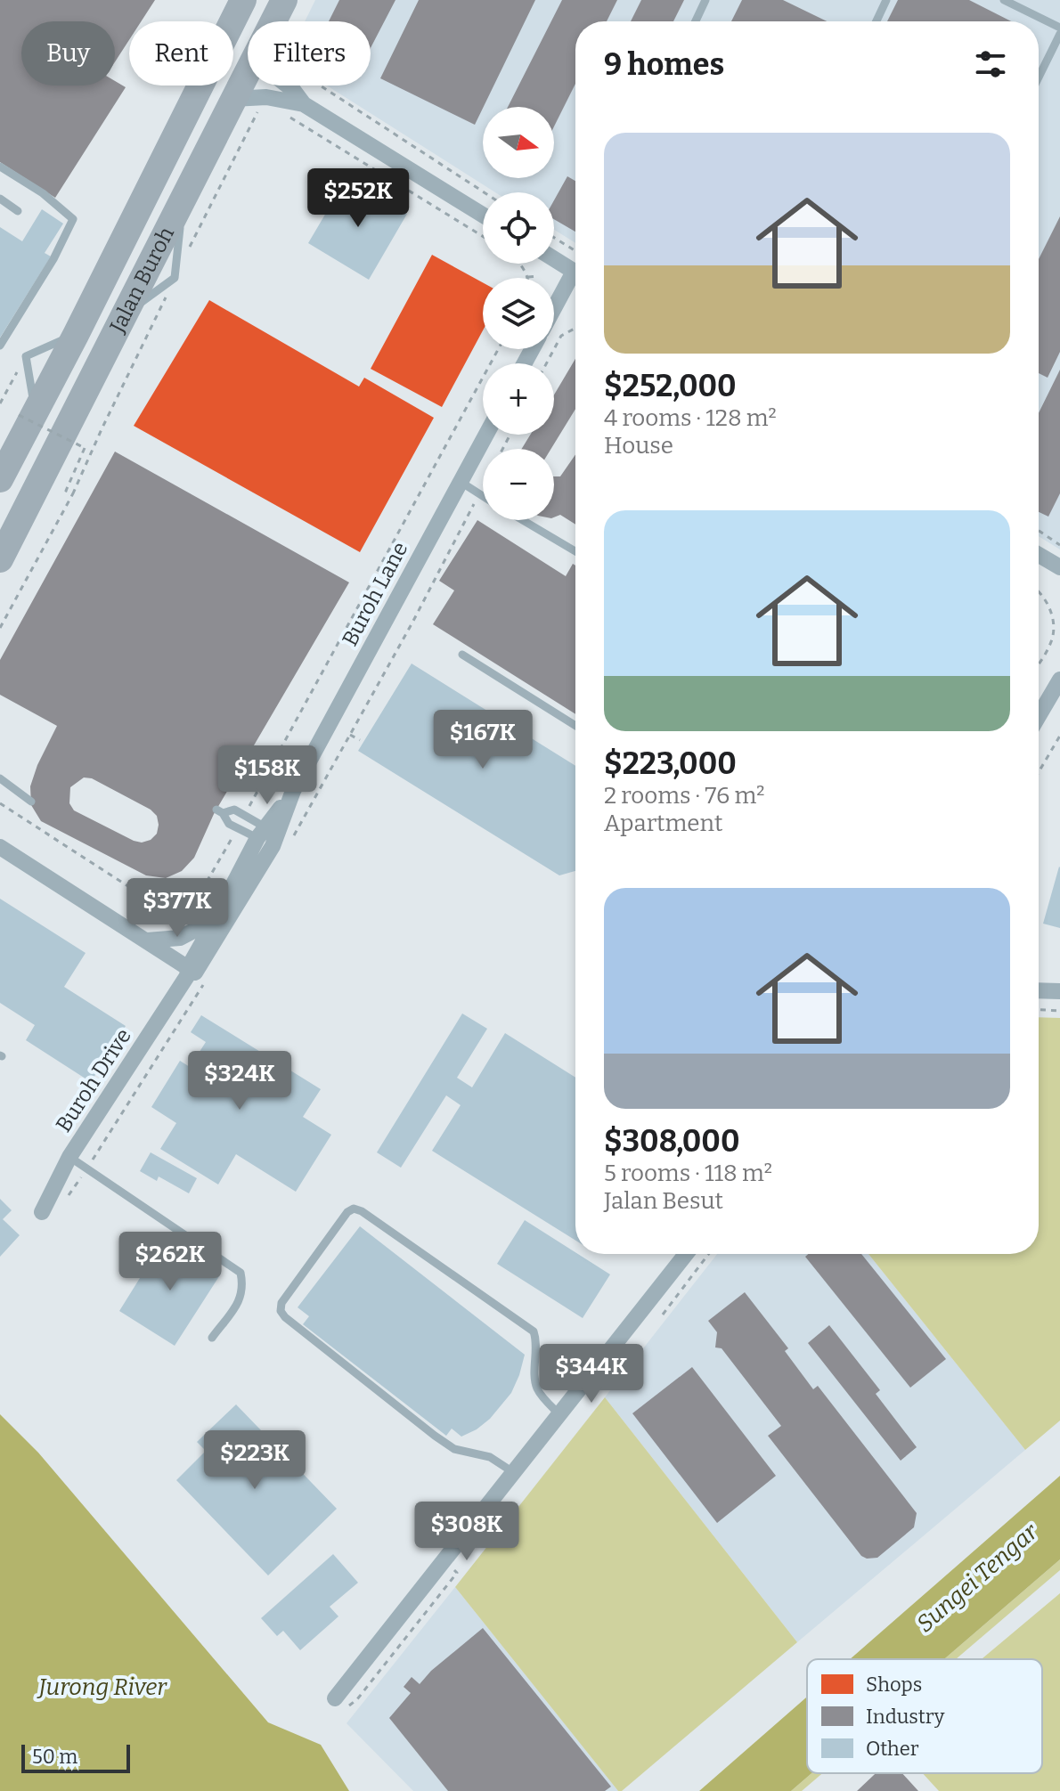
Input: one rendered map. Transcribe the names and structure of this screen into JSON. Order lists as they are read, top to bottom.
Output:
{
  "streets": {
    "highway": ["Jalan Buroh"],
    "street": ["Buroh Lane", "Buroh Drive"]
  },
  "water": ["Sungei Tengar", "Jurong River"],
  "legend": ["Shops", "Industry", "Other"],
  "scale_bar": "50 m",
  "north": "right",
  "page": {
    "chip": ["Buy", "Rent", "Filters"],
    "heading": "9 homes",
    "map_buttons": ["+", "−"],
    "list": [
      {
        "name": "$252,000",
        "note": "4 rooms · 128 m² · House"
      },
      {
        "name": "$223,000",
        "note": "2 rooms · 76 m² · Apartment"
      },
      {
        "name": "$308,000",
        "note": "5 rooms · 118 m² · Jalan Besut"
      }
    ],
    "price": [
      "$252K",
      "$167K",
      "$158K",
      "$377K",
      "$324K",
      "$262K",
      "$344K",
      "$223K",
      "$308K"
    ],
    "scale": "50 m"
  }
}
